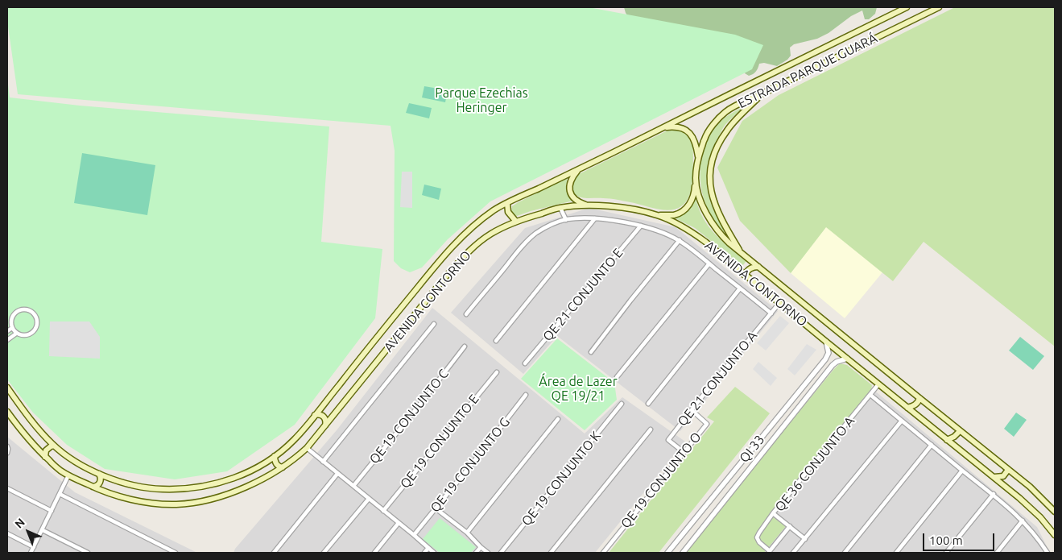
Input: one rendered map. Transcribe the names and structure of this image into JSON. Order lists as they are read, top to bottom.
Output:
{
  "streets": {
    "main road": ["ESTRADA PARQUE GUARÁ", "AVENIDA CONTORNO"],
    "street": [
      "QE 21 CONJUNTO E",
      "QE 21 CONJUNTO A",
      "QE 19 CONJUNTO C",
      "QE 19 CONJUNTO E",
      "QI 33",
      "QE 36 CONJUNTO A",
      "QE 19 CONJUNTO G",
      "QE 19 CONJUNTO K",
      "QE 19 CONJUNTO O"
    ]
  },
  "crossings": [
    ["ESTRADA PARQUE GUARÁ", "AVENIDA CONTORNO"],
    ["AVENIDA CONTORNO", "QE 21 CONJUNTO A"],
    ["AVENIDA CONTORNO", "QI 33"],
    ["AVENIDA CONTORNO", "QE 36 CONJUNTO A"],
    ["QE 21 CONJUNTO A", "QE 19 CONJUNTO O"]
  ],
  "parks": ["Parque Ezechias Heringer", "Área de Lazer QE 19/21"],
  "scale_bar": "100 m",
  "north": "top left"
}
